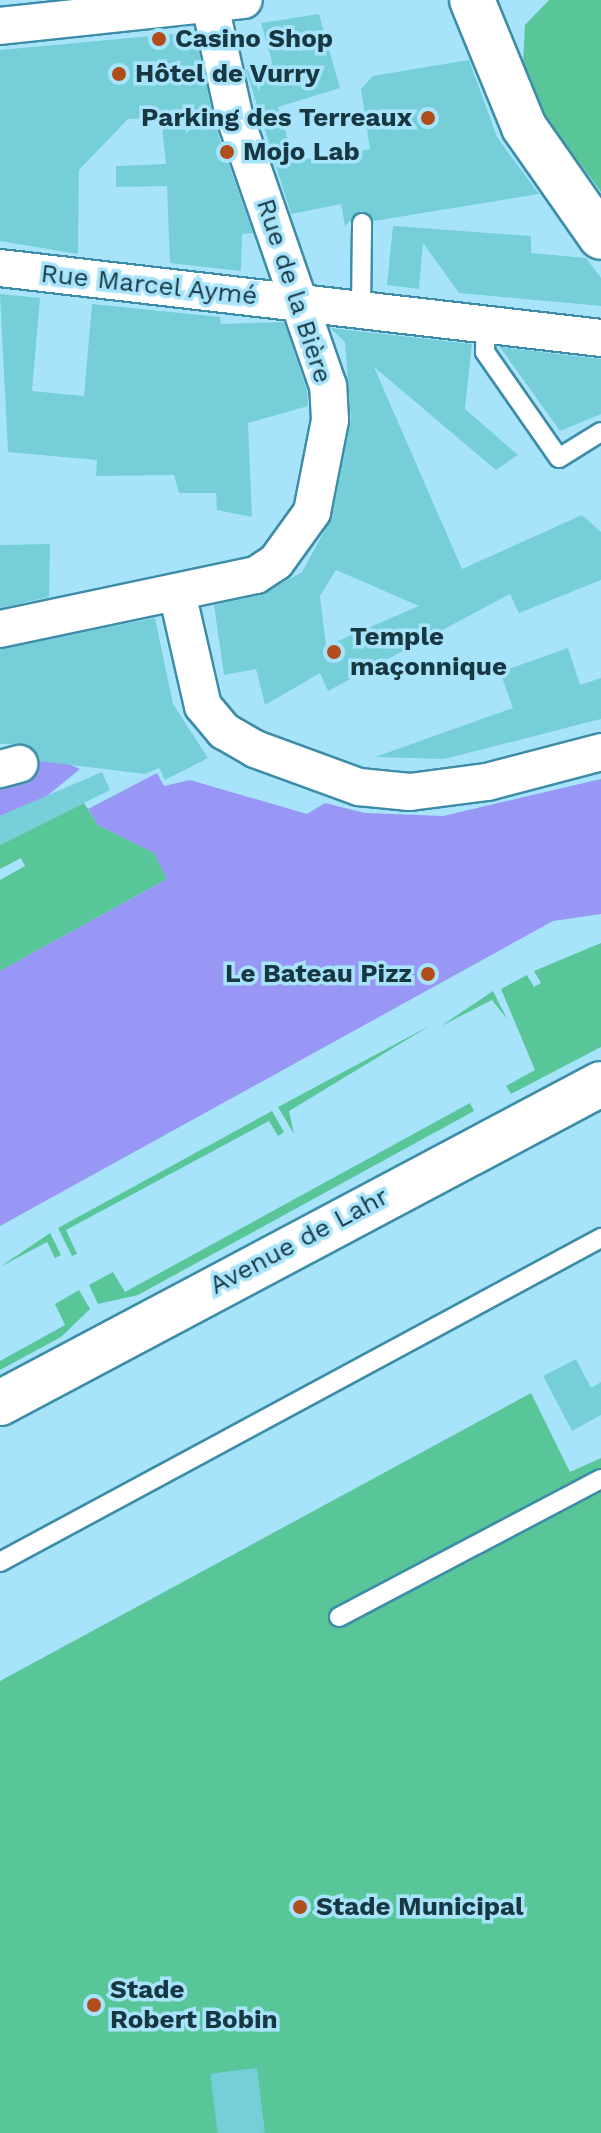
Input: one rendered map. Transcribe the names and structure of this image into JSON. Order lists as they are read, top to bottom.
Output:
{
  "streets": {
    "main road": ["Avenue de Lahr"],
    "street": ["Rue Marcel Aymé", "Rue de la Bière"]
  },
  "crossings": [
    ["Rue Marcel Aymé", "Rue de la Bière"]
  ],
  "places": [
    "Casino Shop",
    "Hôtel de Vurry",
    "Parking des Terreaux",
    "Mojo Lab",
    "Temple maçonnique",
    "Le Bateau Pizz",
    "Stade Municipal",
    "Stade Robert Bobin"
  ]
}
